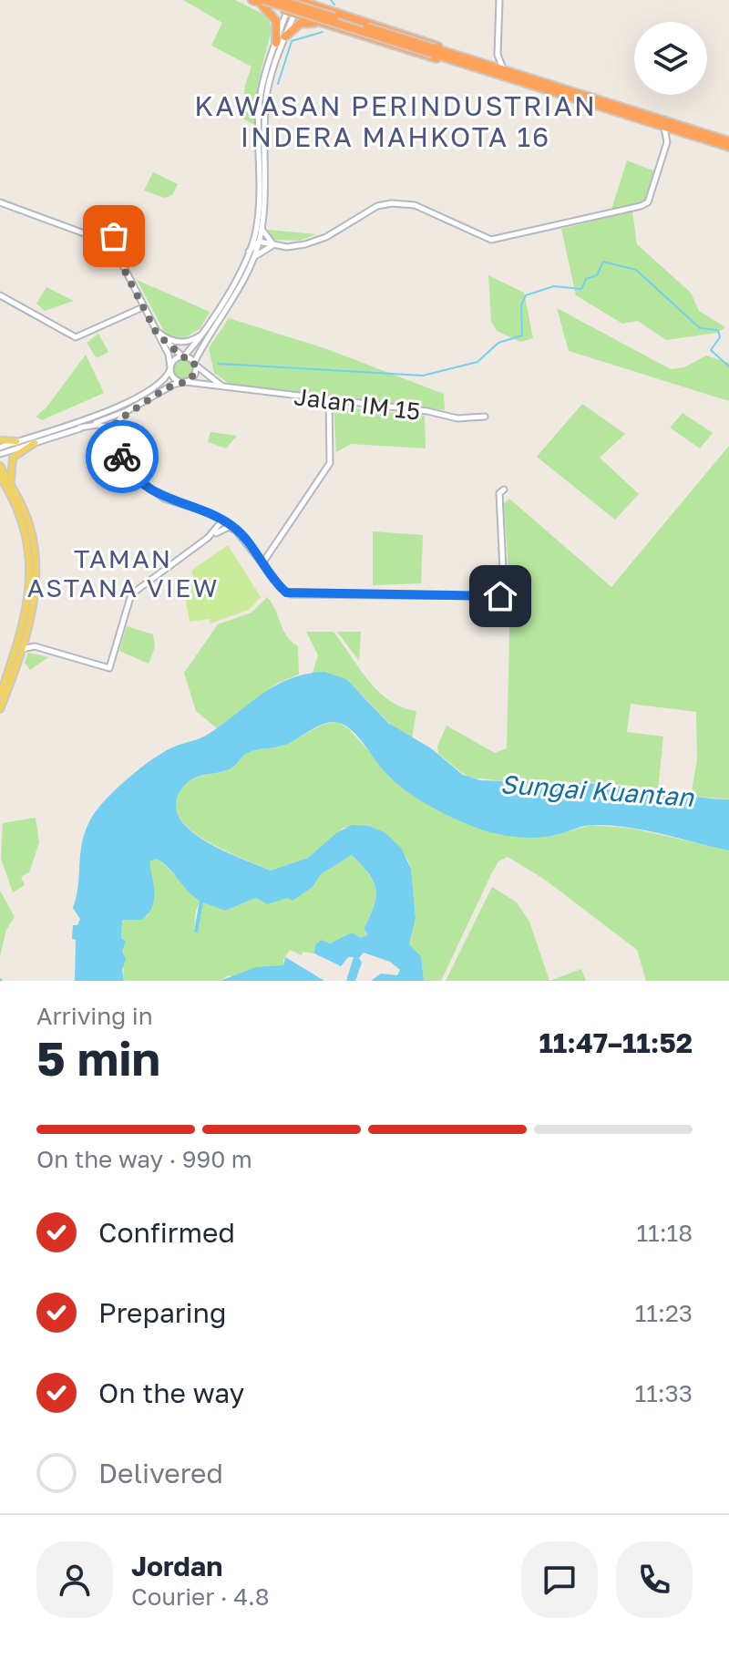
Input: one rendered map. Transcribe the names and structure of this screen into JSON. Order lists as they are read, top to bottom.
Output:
{
  "streets": {
    "street": ["Jalan IM 15"]
  },
  "districts": ["KAWASAN PERINDUSTRIAN INDERA MAHKOTA 16", "TAMAN ASTANA VIEW"],
  "water": ["Sungai Kuantan"],
  "page": {
    "heading": ["5 min", "Arriving in", "11:47–11:52"],
    "panel": ["Jordan", "Courier · 4.8"],
    "bar": "On the way · 990 m",
    "list": [
      ["Confirmed", "11:18"],
      ["Preparing", "11:23"],
      ["On the way", "11:33"],
      "Delivered"
    ]
  }
}
